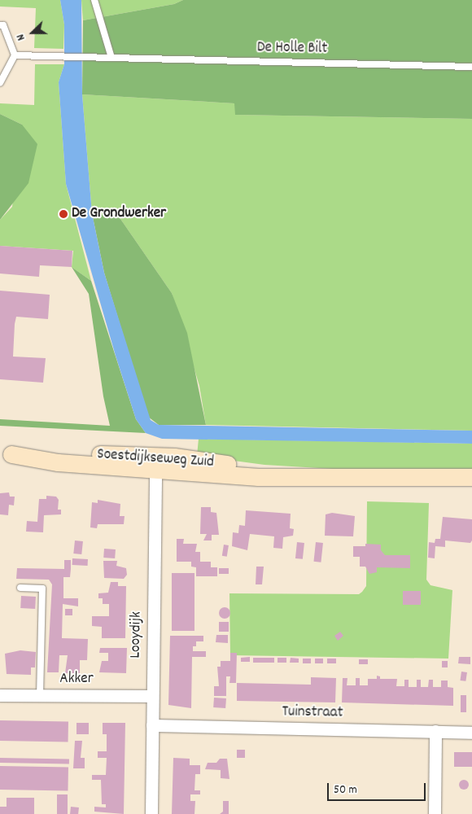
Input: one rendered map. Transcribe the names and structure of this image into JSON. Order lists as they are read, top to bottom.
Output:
{
  "streets": {
    "main road": ["Soestdijkseweg Zuid"],
    "street": ["Looydijk", "Akker", "Tuinstraat"],
    "lane": ["De Holle Bilt"]
  },
  "crossings": [
    ["Soestdijkseweg Zuid", "Looydijk"],
    ["Looydijk", "Akker"],
    ["Looydijk", "Tuinstraat"]
  ],
  "places": ["De Grondwerker"],
  "scale_bar": "50 m",
  "north": "left"
}
